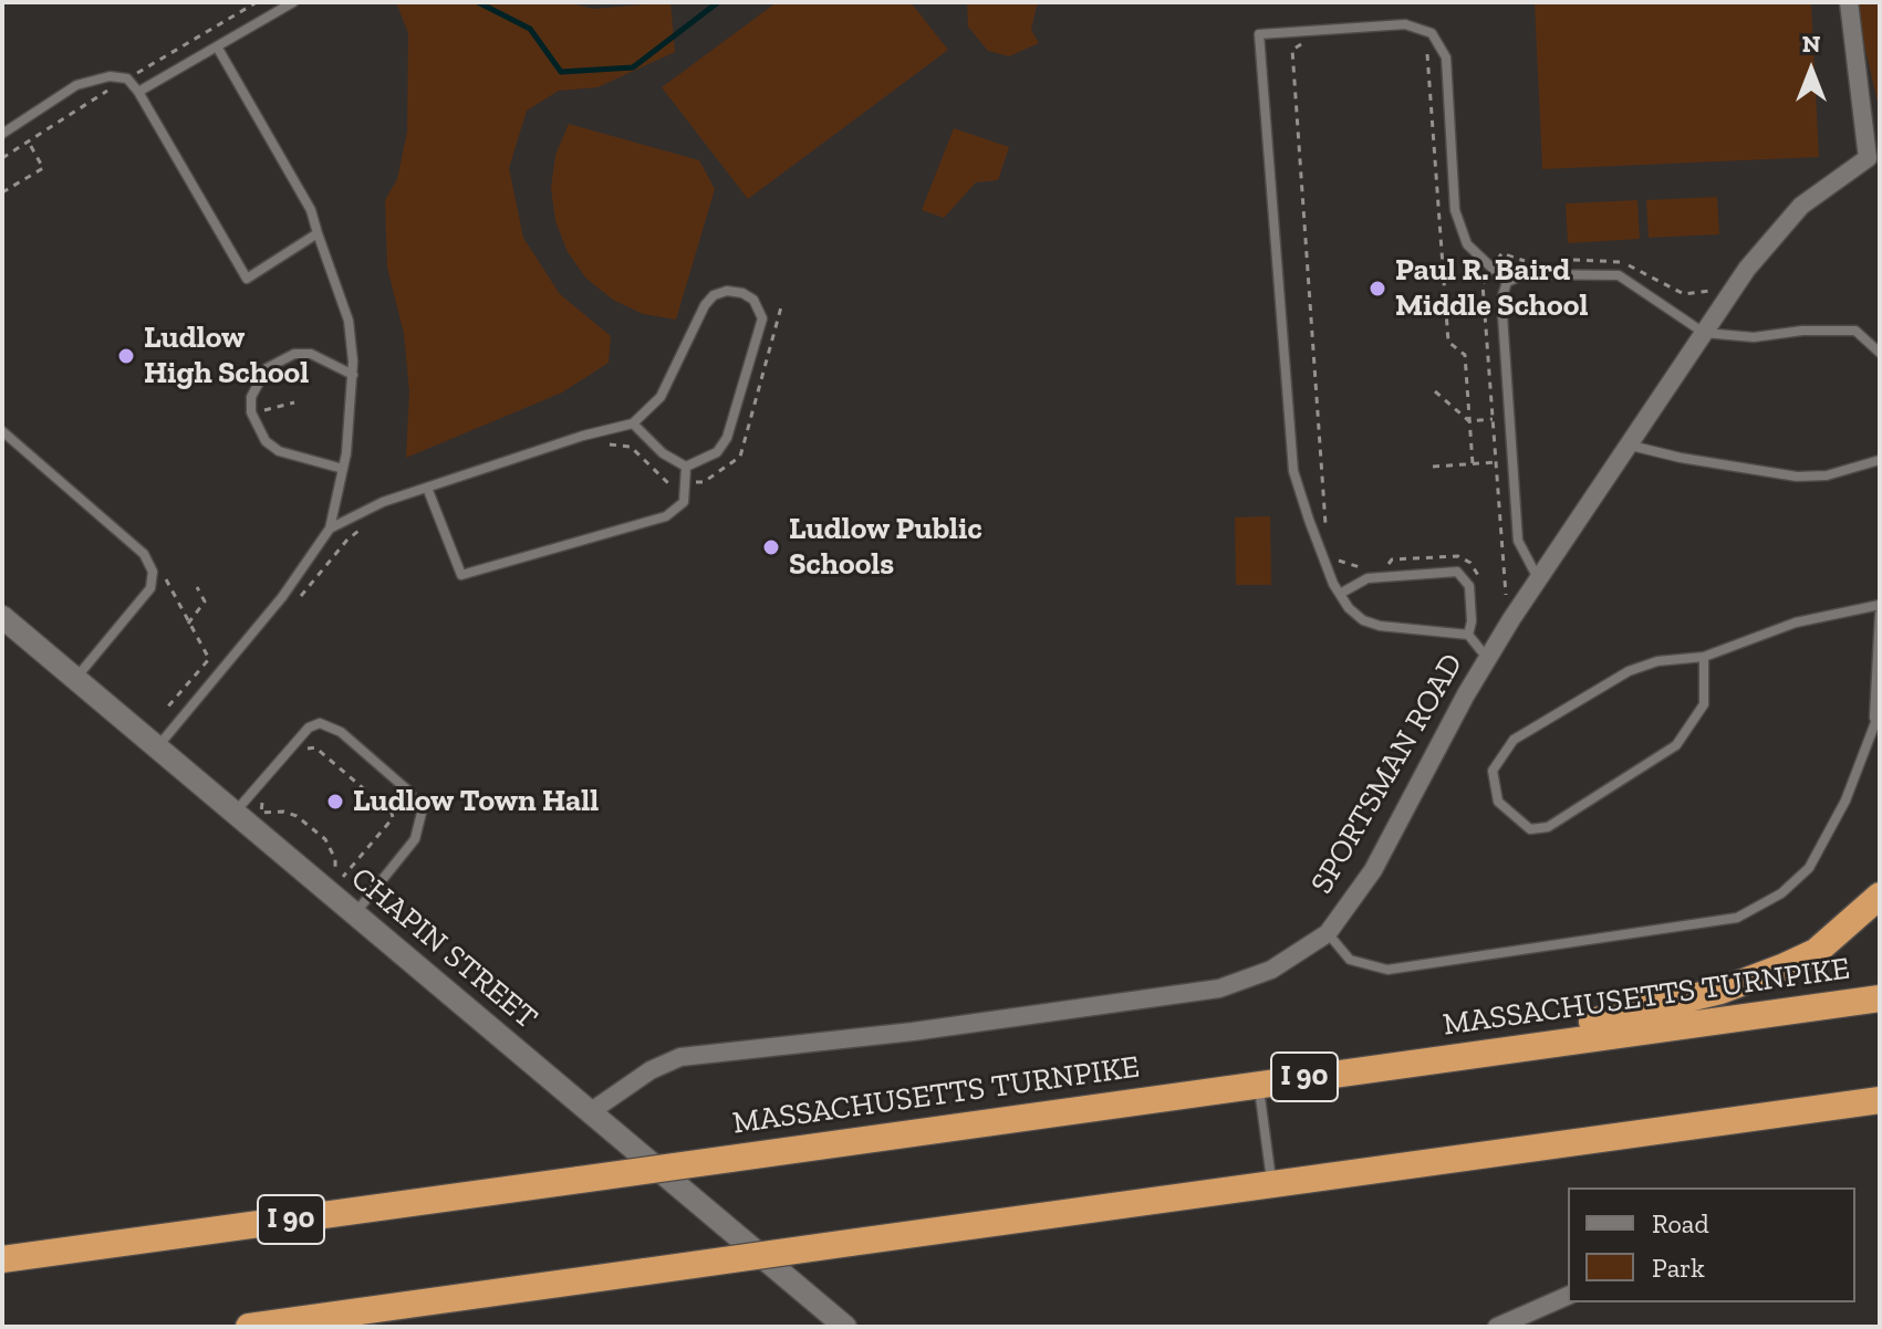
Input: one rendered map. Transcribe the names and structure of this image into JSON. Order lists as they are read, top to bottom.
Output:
{
  "streets": {
    "highway": ["MASSACHUSETTS TURNPIKE", "I 90"],
    "main road": ["CHAPIN STREET"],
    "street": ["SPORTSMAN ROAD"]
  },
  "crossings": [
    ["SPORTSMAN ROAD", "CHAPIN STREET"]
  ],
  "places": [
    "Paul R. Baird Middle School",
    "Ludlow High School",
    "Ludlow Public Schools",
    "Ludlow Town Hall"
  ],
  "legend": ["Road", "Park"],
  "north": "top"
}
